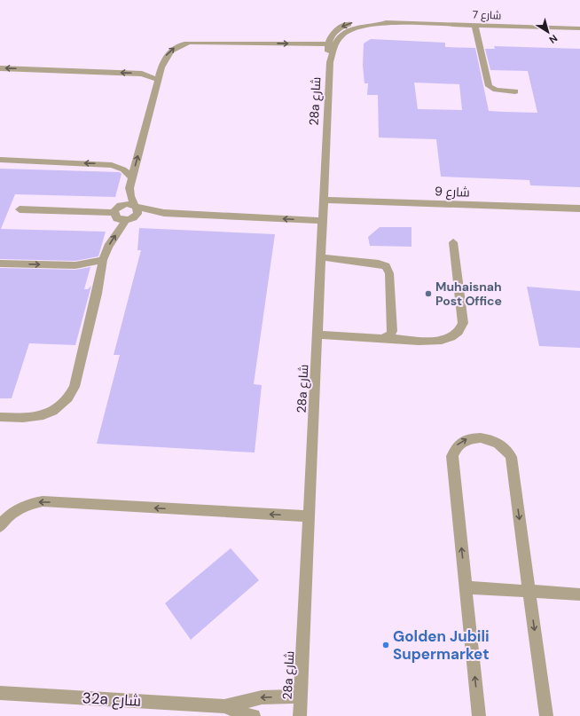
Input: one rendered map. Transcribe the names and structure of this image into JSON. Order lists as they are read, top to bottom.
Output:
{
  "streets": {
    "street": [
      "شارع 7",
      "28a شارع",
      "شارع 9",
      "32a شارع"
    ]
  },
  "crossings": [
    ["شارع 7", "28a شارع"],
    ["28a شارع", "شارع 9"],
    ["28a شارع", "32a شارع"]
  ],
  "places": ["Muhaisnah Post Office", "Golden Jubili Supermarket"],
  "north": "bottom right"
}
